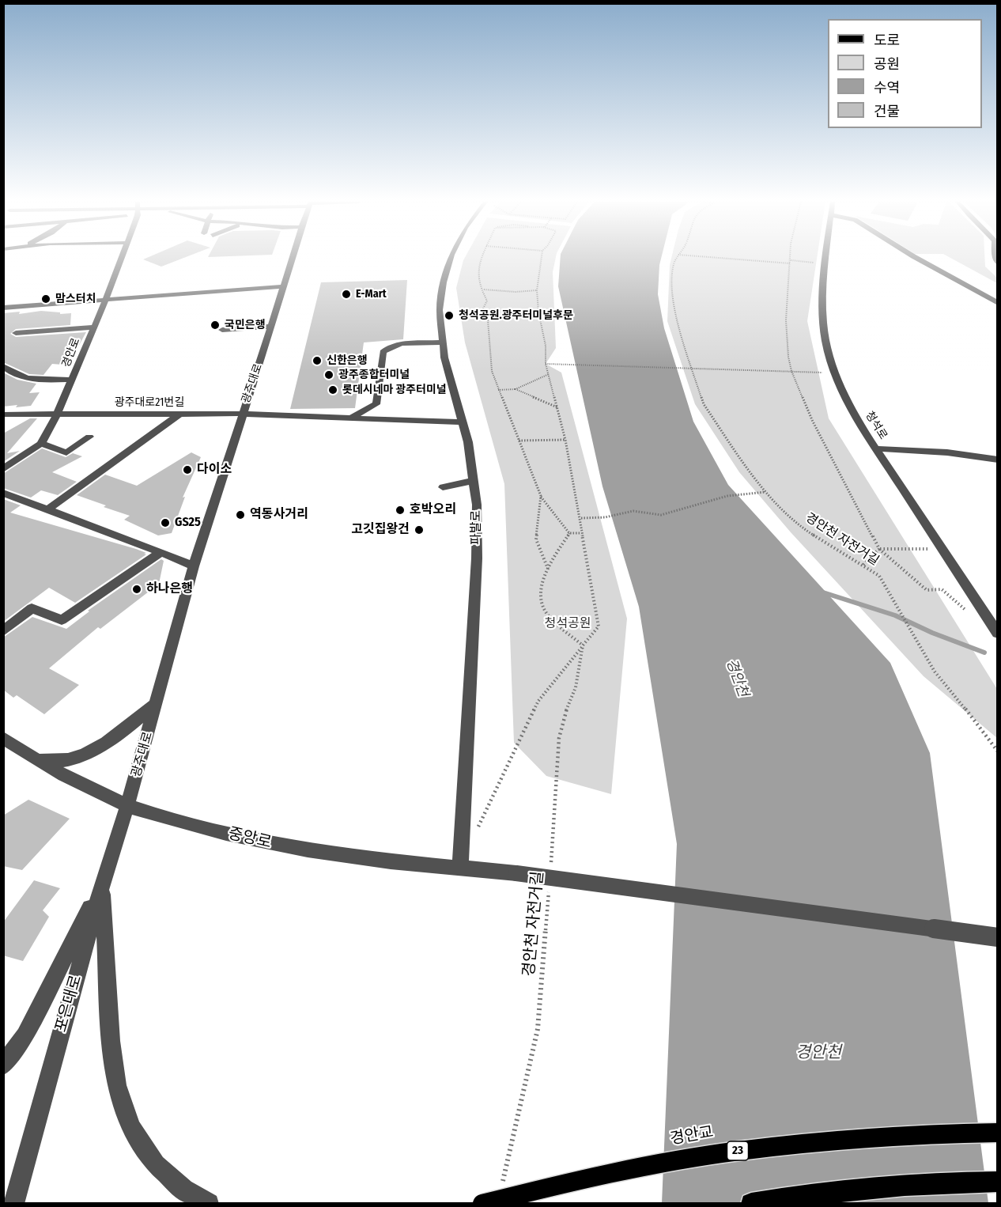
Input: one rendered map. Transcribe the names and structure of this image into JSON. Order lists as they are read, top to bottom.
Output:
{
  "streets": {
    "main road": ["경안교", "23"],
    "street": [
      "경안로",
      "광주대로",
      "광주대로21번길",
      "청석로",
      "파발로",
      "중앙로",
      "포은대로"
    ],
    "path": ["경안천 자전거길"]
  },
  "crossings": [
    ["경안로", "광주대로21번길"],
    ["광주대로", "광주대로21번길"],
    ["광주대로", "중앙로"],
    ["광주대로", "포은대로"],
    ["광주대로21번길", "파발로"],
    ["파발로", "중앙로"],
    ["중앙로", "포은대로"]
  ],
  "water": ["경안천"],
  "parks": ["청석공원"],
  "places": [
    "E-Mart",
    "맘스터치",
    "청석공원.광주터미널후문",
    "국민은행",
    "신한은행",
    "광주종합터미널",
    "롯데시네마 광주터미널",
    "다이소",
    "호박오리",
    "역동사거리",
    "GS25",
    "고깃집왕건",
    "하나은행"
  ],
  "legend": [
    "도로",
    "공원",
    "수역",
    "건물"
  ]
}
